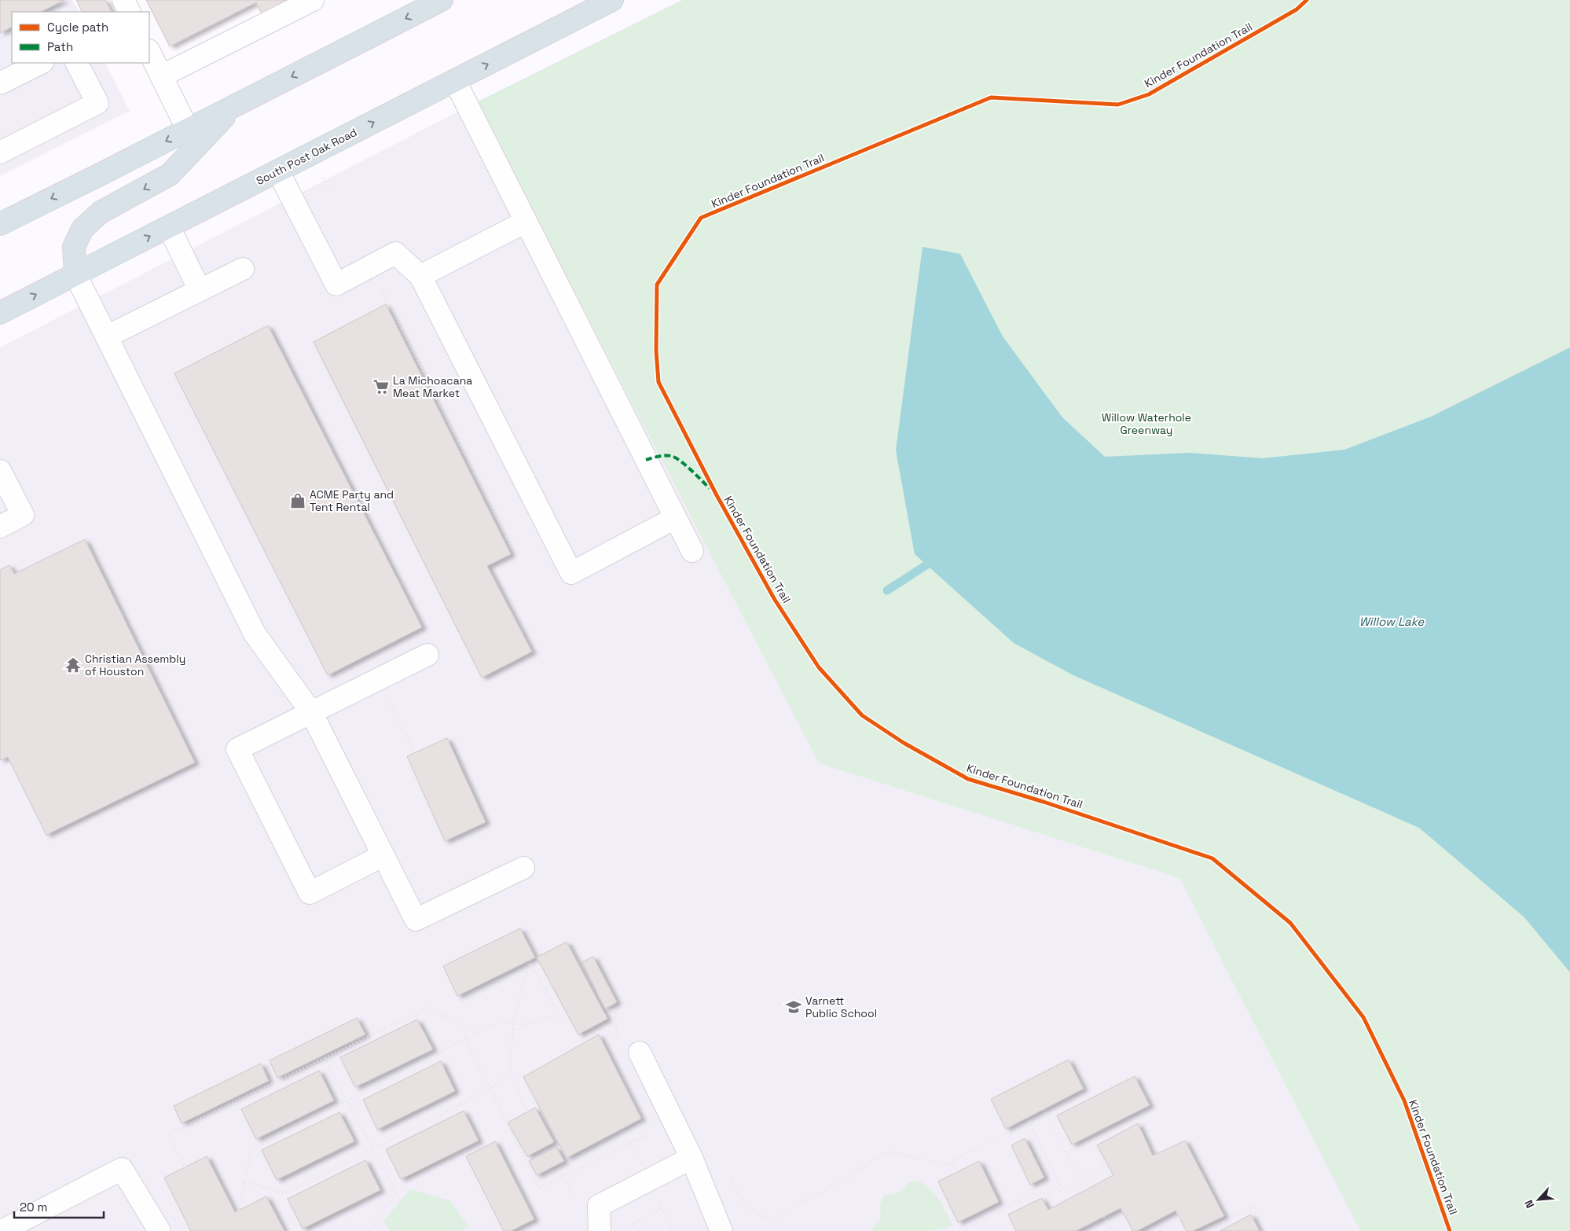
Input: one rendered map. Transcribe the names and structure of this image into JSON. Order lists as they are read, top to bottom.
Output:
{
  "streets": {
    "highway": ["South Post Oak Road"],
    "cycle path": ["Kinder Foundation Trail"]
  },
  "water": ["Willow Lake"],
  "parks": ["Willow Waterhole Greenway"],
  "places": {
    "supermarket": ["La Michoacana Meat Market"],
    "shop": ["ACME Party and Tent Rental"],
    "temple": ["Christian Assembly of Houston"],
    "school or university": ["Varnett Public School"]
  },
  "legend": ["Cycle path", "Path"],
  "scale_bar": "20 m",
  "north": "bottom left"
}
